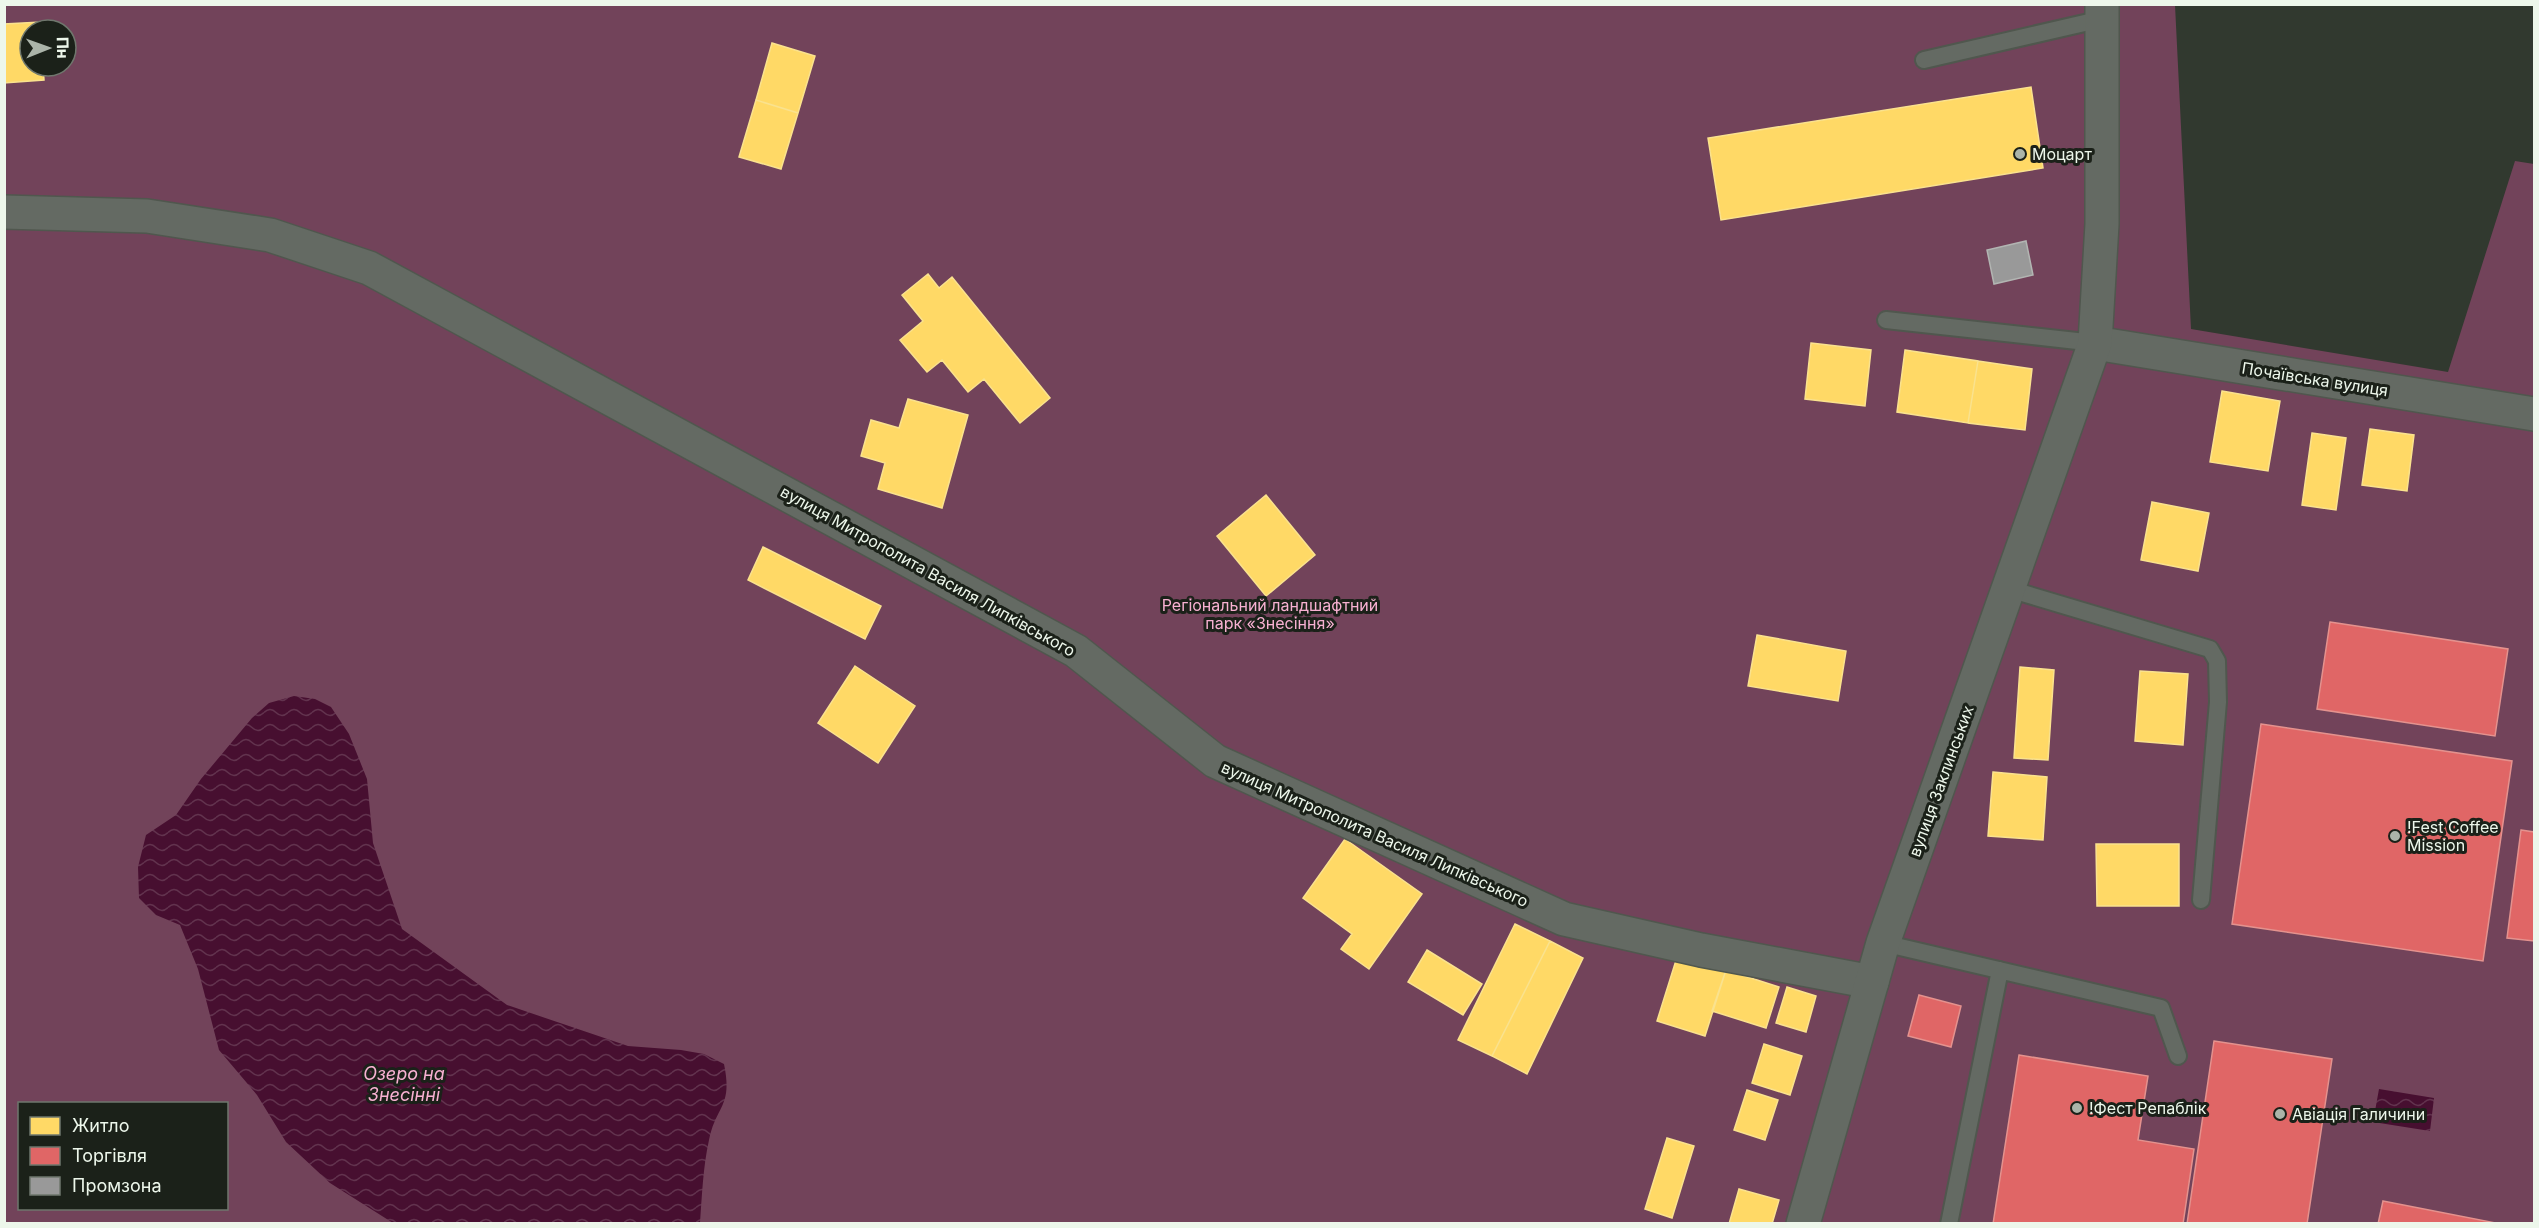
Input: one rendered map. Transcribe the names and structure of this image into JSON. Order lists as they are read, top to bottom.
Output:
{
  "streets": {
    "street": ["Почаївська вулиця", "вулиця Митрополита Василя Липківського", "вулиця Заклинських"]
  },
  "crossings": [
    ["Почаївська вулиця", "вулиця Заклинських"],
    ["вулиця Митрополита Василя Липківського", "вулиця Заклинських"]
  ],
  "water": ["Озеро на Знесінні"],
  "parks": ["Регіональний ландшафтний парк «Знесіння»"],
  "places": [
    "Моцарт",
    "!Fest Coffee Mission",
    "!Фест Репаблік",
    "Авіація Галичини"
  ],
  "legend": ["Житло", "Торгівля", "Промзона"],
  "north": "right"
}
